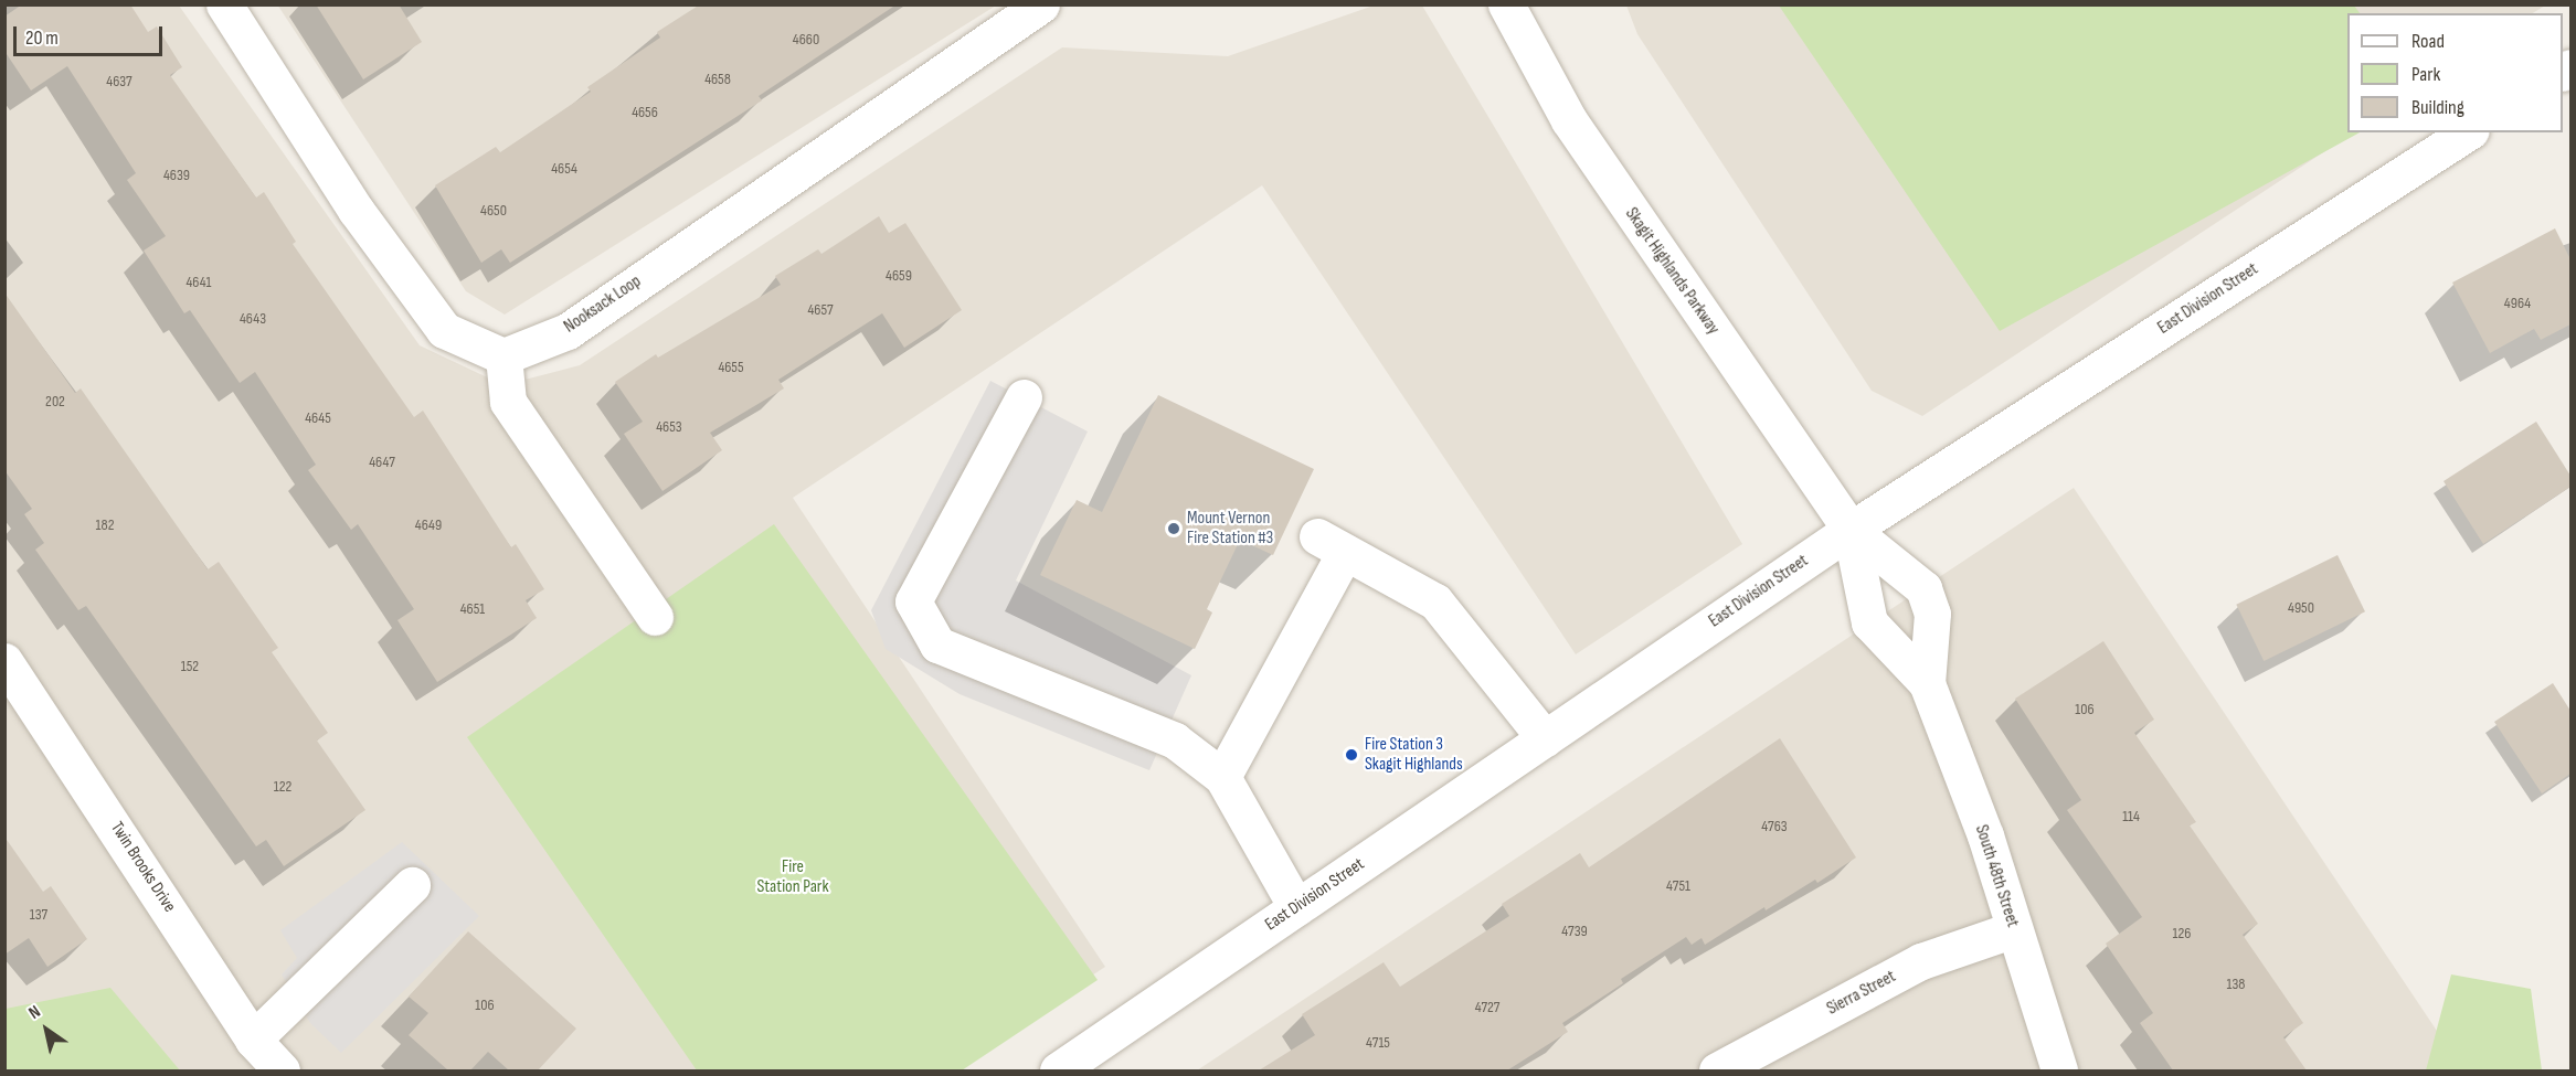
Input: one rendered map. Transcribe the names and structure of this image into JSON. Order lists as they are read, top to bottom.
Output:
{
  "streets": {
    "street": [
      "Skagit Highlands Parkway",
      "East Division Street",
      "Nooksack Loop",
      "Twin Brooks Drive",
      "South 48th Street",
      "Sierra Street"
    ]
  },
  "crossings": [
    ["Skagit Highlands Parkway", "East Division Street"],
    ["Skagit Highlands Parkway", "South 48th Street"],
    ["East Division Street", "South 48th Street"],
    ["South 48th Street", "Sierra Street"]
  ],
  "parks": ["Fire Station Park"],
  "places": ["Mount Vernon Fire Station #3", "Fire Station 3 Skagit Highlands"],
  "house_numbers": [
    "4660",
    "4658",
    "4637",
    "4656",
    "4654",
    "4639",
    "4650",
    "4659",
    "4641",
    "4964",
    "4657",
    "4643",
    "4655",
    "202",
    "4645",
    "4653",
    "4647",
    "182",
    "4649",
    "4950",
    "4651",
    "152",
    "106",
    "122",
    "114",
    "4763",
    "4751",
    "137",
    "4739",
    "126",
    "138",
    "106",
    "4727",
    "4715"
  ],
  "legend": ["Road", "Park", "Building"],
  "scale_bar": "20 m",
  "north": "top left"
}
